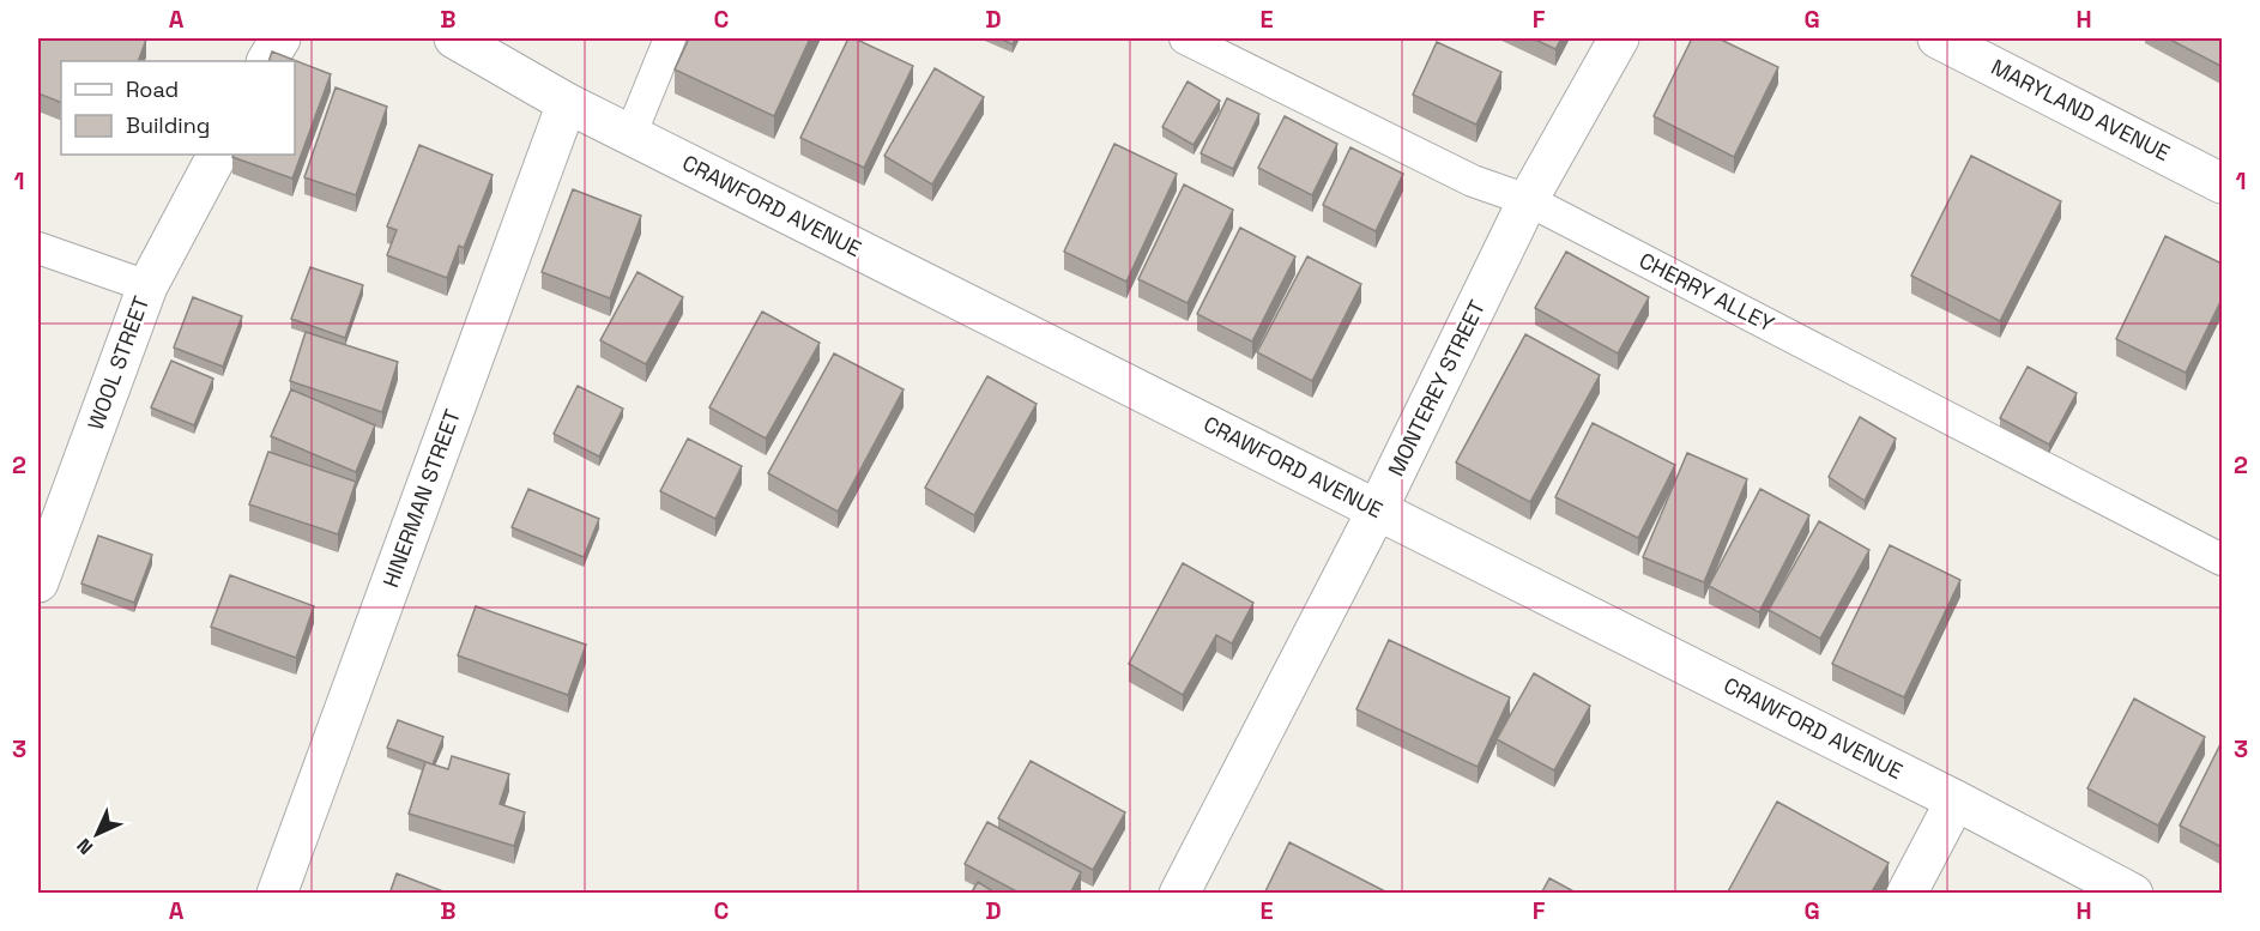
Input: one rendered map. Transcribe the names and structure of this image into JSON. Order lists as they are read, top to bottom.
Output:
{
  "streets": {
    "street": [
      "MARYLAND AVENUE",
      "CRAWFORD AVENUE",
      "WOOL STREET",
      "MONTEREY STREET",
      "HINERMAN STREET"
    ],
    "lane": ["CHERRY ALLEY"]
  },
  "crossings": [
    ["CRAWFORD AVENUE", "MONTEREY STREET"],
    ["CRAWFORD AVENUE", "HINERMAN STREET"],
    ["CHERRY ALLEY", "MONTEREY STREET"]
  ],
  "legend": ["Road", "Building"],
  "north": "bottom left",
  "grid": {
    "columns": [
      "A",
      "B",
      "C",
      "D",
      "E",
      "F",
      "G",
      "H"
    ],
    "rows": ["1", "2", "3"]
  }
}
